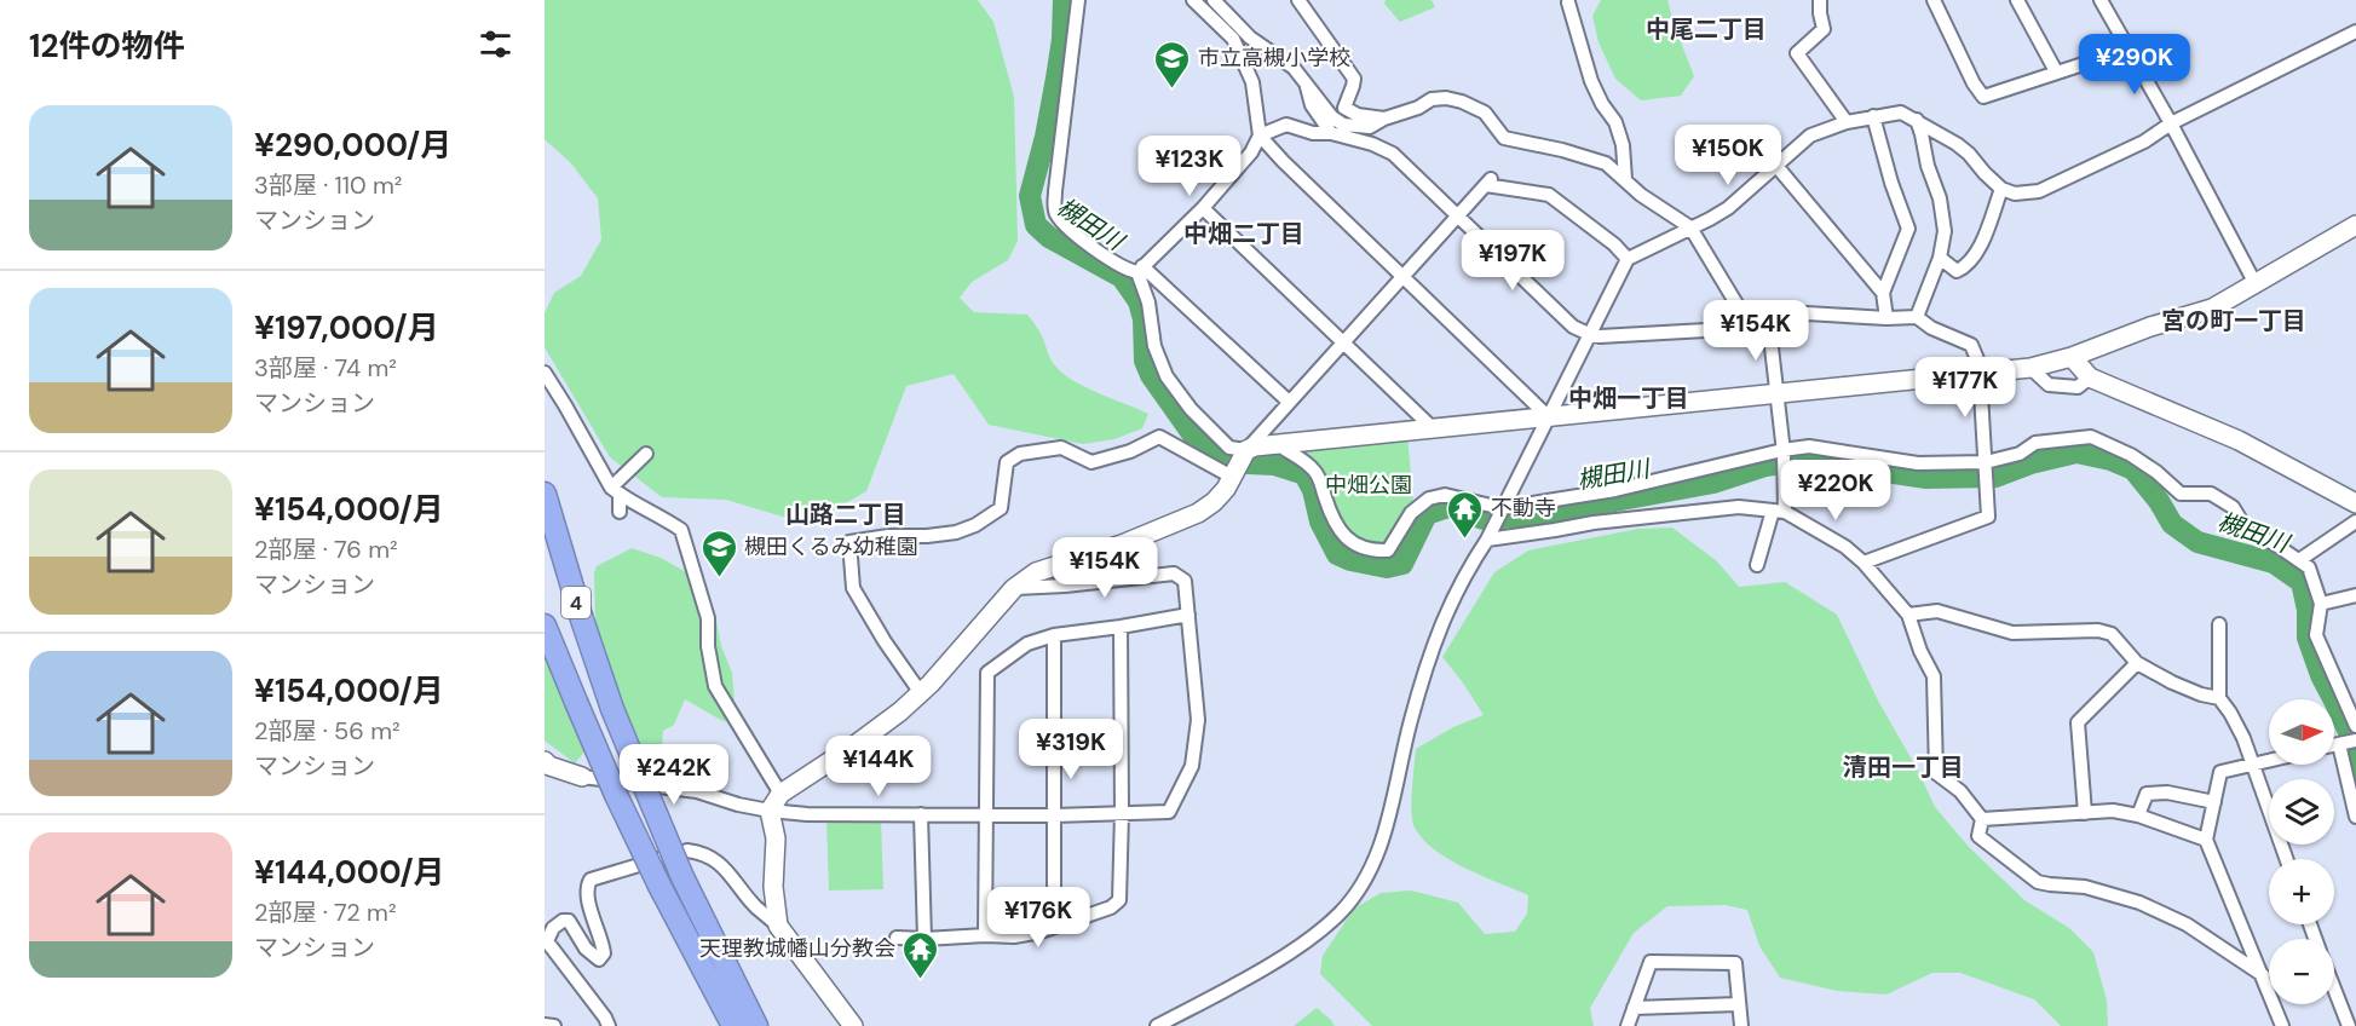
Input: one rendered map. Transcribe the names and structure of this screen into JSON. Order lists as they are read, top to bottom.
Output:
{
  "streets": {
    "highway": ["4"]
  },
  "districts": [
    "中尾二丁目",
    "中畑二丁目",
    "宮の町一丁目",
    "中畑一丁目",
    "山路二丁目",
    "清田一丁目"
  ],
  "water": ["槻田川"],
  "parks": ["中畑公園"],
  "places": {
    "school or university": ["市立高槻小学校", "槻田くるみ幼稚園"],
    "temple": ["不動寺", "天理教城幡山分教会"]
  },
  "north": "right",
  "page": {
    "heading": "12件の物件",
    "price": [
      "¥290K",
      "¥150K",
      "¥123K",
      "¥197K",
      "¥154K",
      "¥177K",
      "¥220K",
      "¥154K",
      "¥319K",
      "¥144K",
      "¥242K",
      "¥176K"
    ],
    "list": [
      {
        "name": "¥290,000/月",
        "note": "3部屋 · 110 m² · マンション"
      },
      {
        "name": "¥197,000/月",
        "note": "3部屋 · 74 m² · マンション"
      },
      {
        "name": "¥154,000/月",
        "note": "2部屋 · 76 m² · マンション"
      },
      {
        "name": "¥154,000/月",
        "note": "2部屋 · 56 m² · マンション"
      },
      {
        "name": "¥144,000/月",
        "note": "2部屋 · 72 m² · マンション"
      }
    ],
    "map_buttons": ["+", "−"]
  }
}
